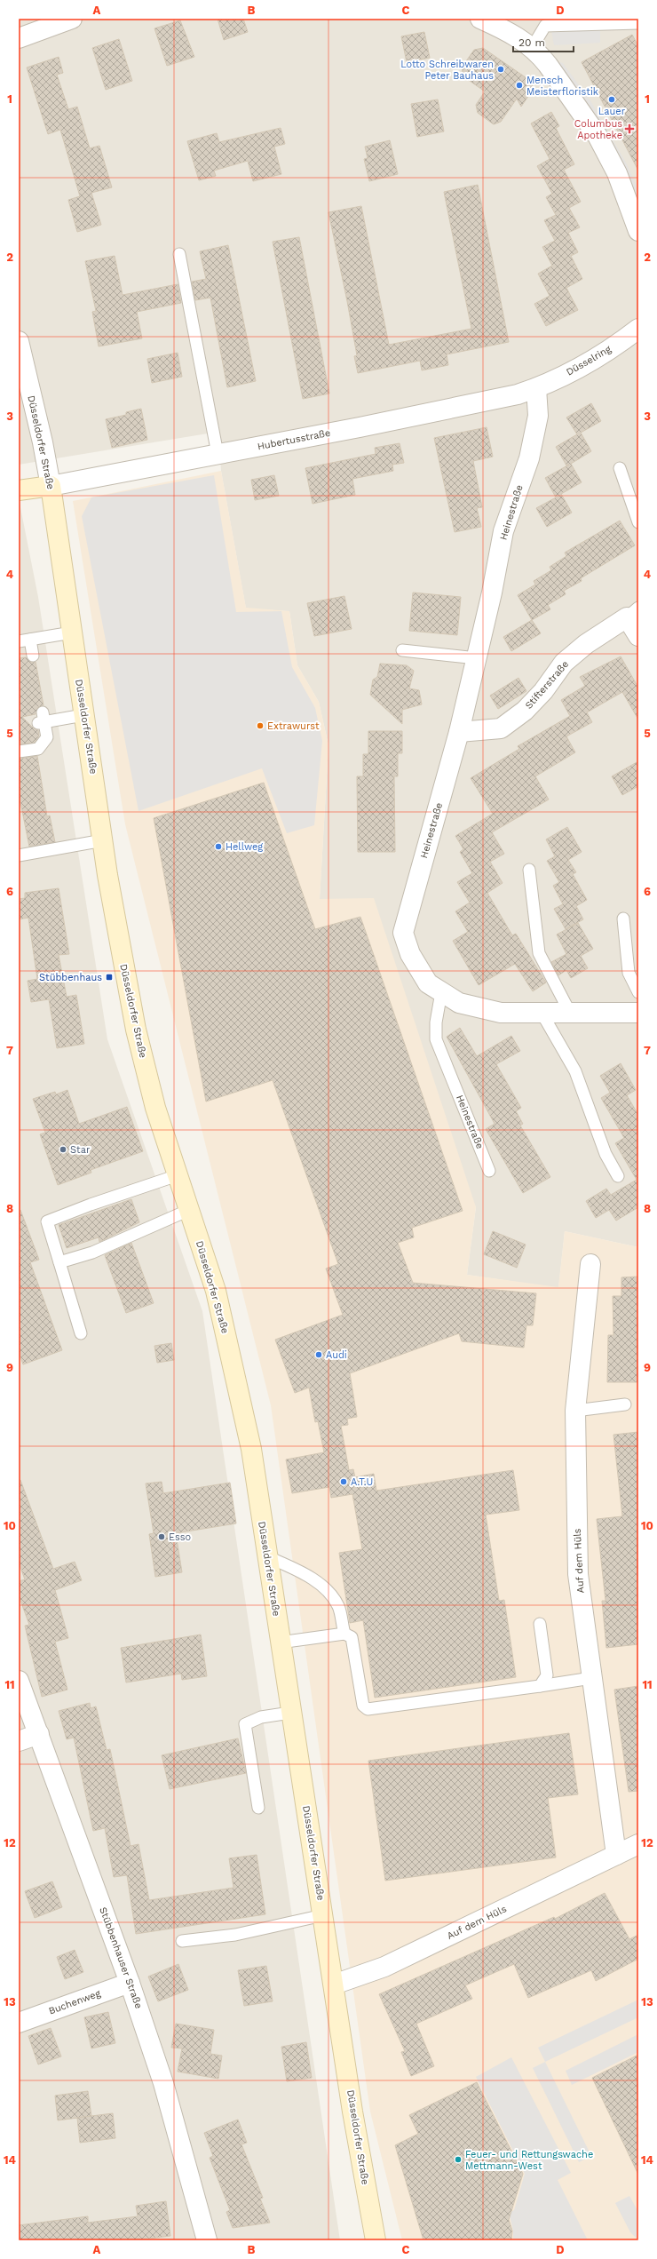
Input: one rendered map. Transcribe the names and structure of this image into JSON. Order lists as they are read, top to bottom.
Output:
{
  "streets": {
    "main road": ["Düsseldorfer Straße"],
    "street": [
      "Düsselring",
      "Hubertusstraße",
      "Heinestraße",
      "Stifterstraße",
      "Auf dem Hüls",
      "Stübbenhauser Straße",
      "Buchenweg"
    ]
  },
  "crossings": [
    ["Düsselring", "Hubertusstraße"],
    ["Düsselring", "Heinestraße"],
    ["Hubertusstraße", "Düsseldorfer Straße"],
    ["Hubertusstraße", "Heinestraße"],
    ["Düsseldorfer Straße", "Auf dem Hüls"],
    ["Heinestraße", "Stifterstraße"],
    ["Stübbenhauser Straße", "Buchenweg"]
  ],
  "places": {
    "other": [
      "Lotto Schreibwaren Peter Bauhaus",
      "Mensch Meisterfloristik",
      "Lauer",
      "Extrawurst",
      "Hellweg",
      "Star",
      "Audi",
      "A.T.U",
      "Esso",
      "Feuer- und Rettungswache Mettmann-West"
    ],
    "health": ["Columbus Apotheke"],
    "transit": ["Stübbenhaus"]
  },
  "scale_bar": "20 m",
  "grid": {
    "columns": [
      "A",
      "B",
      "C",
      "D"
    ],
    "rows": [
      "1",
      "2",
      "3",
      "4",
      "5",
      "6",
      "7",
      "8",
      "9",
      "10",
      "11",
      "12",
      "13",
      "14"
    ]
  }
}
